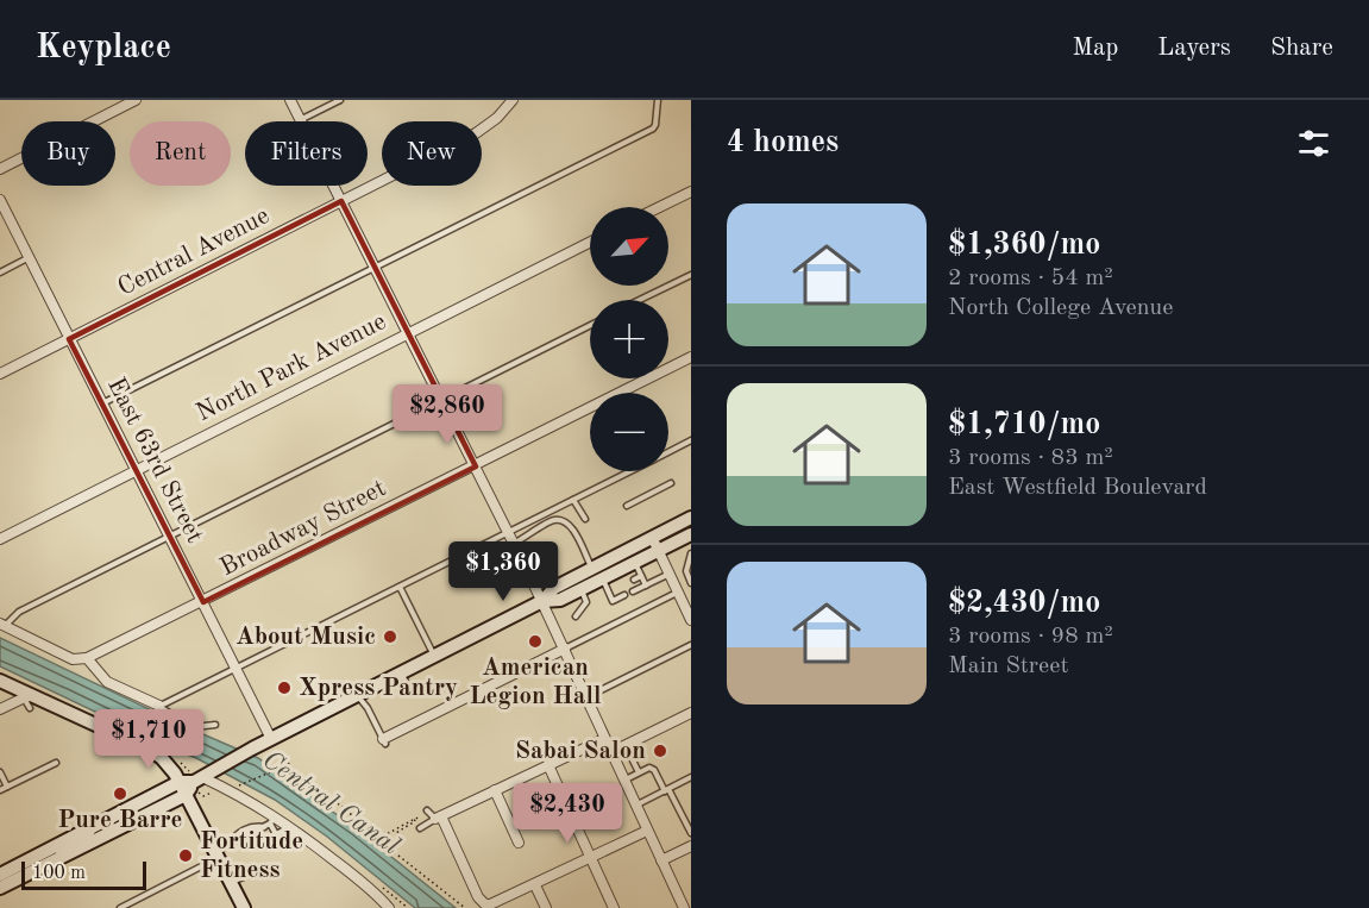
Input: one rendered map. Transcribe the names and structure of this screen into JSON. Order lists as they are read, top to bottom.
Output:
{
  "streets": {
    "street": [
      "Central Avenue",
      "North Park Avenue",
      "East 63rd Street",
      "Broadway Street"
    ]
  },
  "crossings": [
    ["Central Avenue", "East 63rd Street"],
    ["North Park Avenue", "East 63rd Street"],
    ["East 63rd Street", "Broadway Street"]
  ],
  "water": ["Central Canal"],
  "places": [
    "About Music",
    "American Legion Hall",
    "Xpress Pantry",
    "Sabai Salon",
    "Pure Barre",
    "Fortitude Fitness"
  ],
  "scale_bar": "100 m",
  "north": "top right",
  "page": {
    "header": "Keyplace",
    "nav": ["Map", "Layers", "Share"],
    "heading": "4 homes",
    "chip": [
      "Buy",
      "Rent",
      "Filters",
      "New"
    ],
    "list": [
      {
        "name": "$1,360/mo",
        "note": "2 rooms · 54 m² · North College Avenue"
      },
      {
        "name": "$1,710/mo",
        "note": "3 rooms · 83 m² · East Westfield Boulevard"
      },
      {
        "name": "$2,430/mo",
        "note": "3 rooms · 98 m² · Main Street"
      }
    ],
    "map_buttons": ["+", "−"],
    "price": [
      "$2,860",
      "$1,360",
      "$1,710",
      "$2,430"
    ],
    "scale": "100 m"
  }
}
